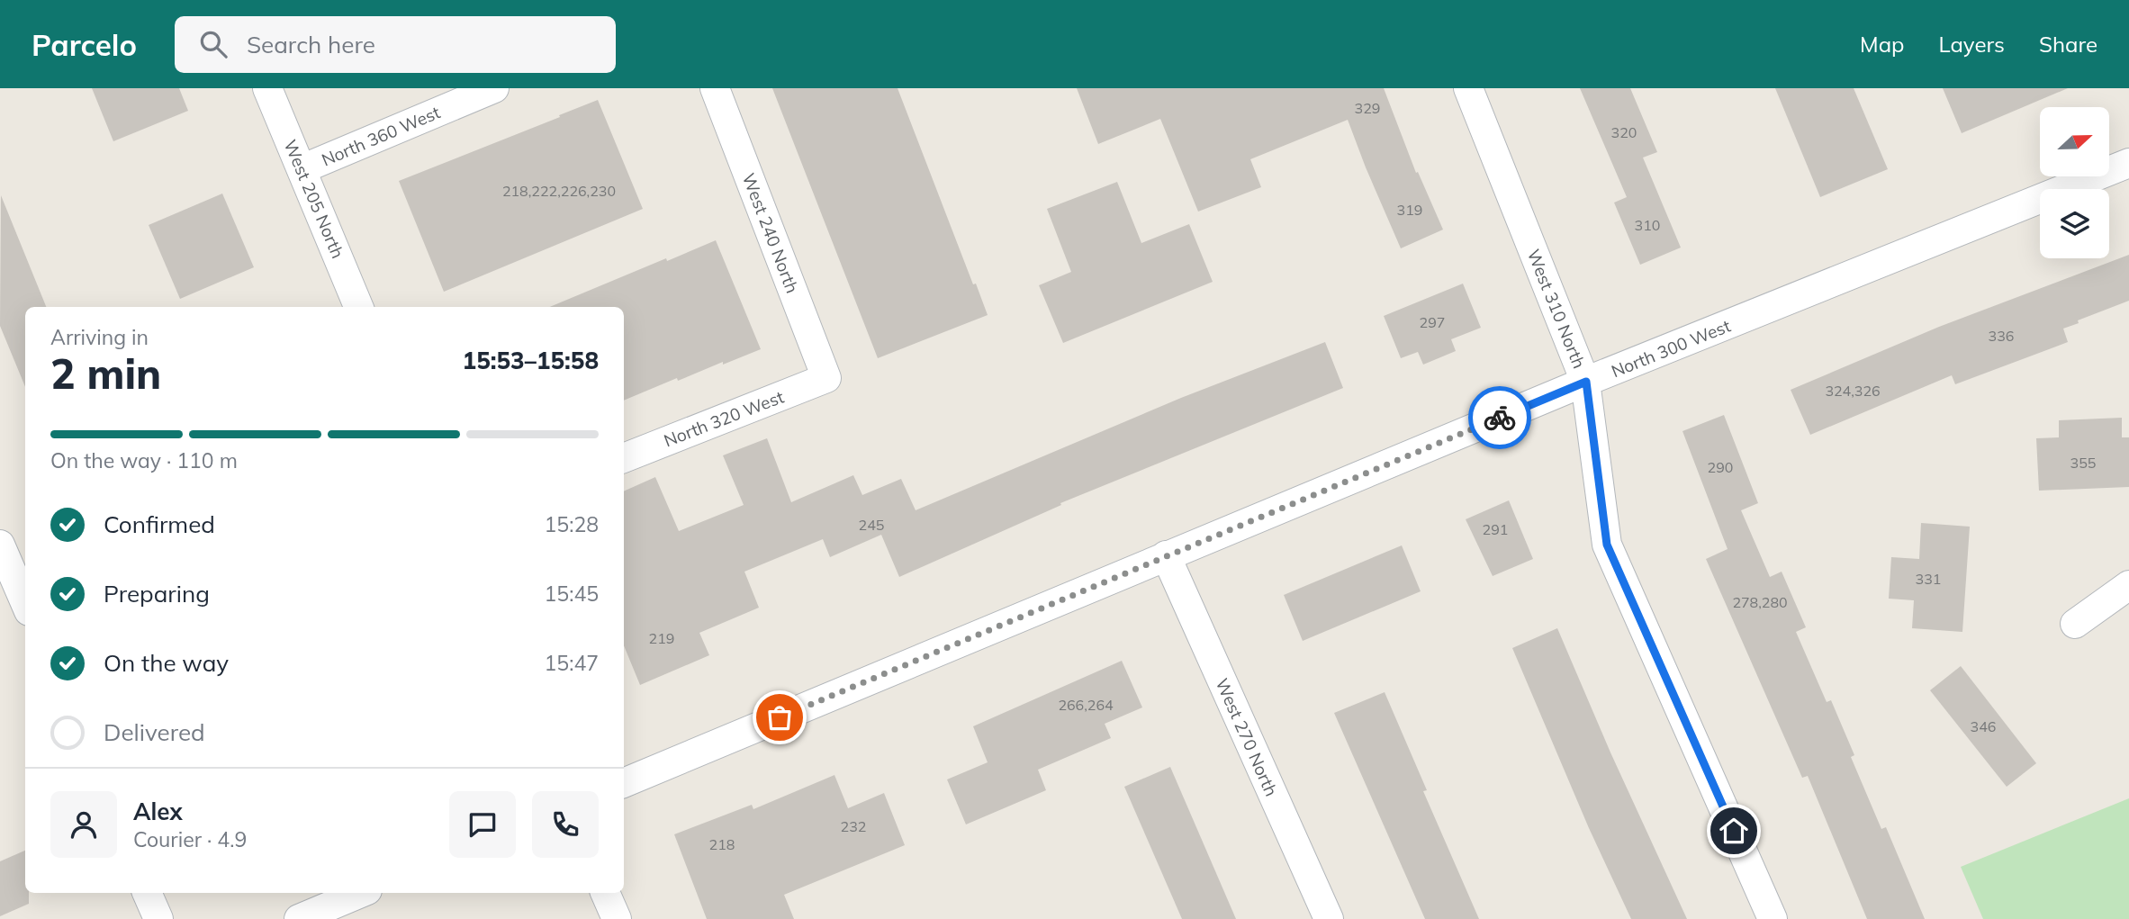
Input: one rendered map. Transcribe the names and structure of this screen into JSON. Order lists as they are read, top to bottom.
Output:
{
  "streets": {
    "street": [
      "North 360 West",
      "West 205 North",
      "West 240 North",
      "West 310 North",
      "North 300 West",
      "North 320 West",
      "West 270 North"
    ]
  },
  "crossings": [
    ["North 360 West", "West 205 North"],
    ["West 240 North", "North 320 West"],
    ["West 310 North", "North 300 West"],
    ["North 300 West", "West 270 North"]
  ],
  "house_numbers": [
    "329",
    "320",
    "218,222,226,230",
    "319",
    "310",
    "297",
    "336",
    "324,326",
    "355",
    "290",
    "245",
    "291",
    "331",
    "278,280",
    "219",
    "266,264",
    "346",
    "232",
    "218"
  ],
  "north": "right",
  "page": {
    "header": "Parcelo",
    "search": "Search here",
    "nav": ["Map", "Layers", "Share"],
    "heading": ["2 min", "Arriving in", "15:53–15:58"],
    "panel": ["Alex", "Courier · 4.9"],
    "bar": "On the way · 110 m",
    "list": [
      ["Confirmed", "15:28"],
      ["Preparing", "15:45"],
      ["On the way", "15:47"],
      "Delivered"
    ]
  }
}
